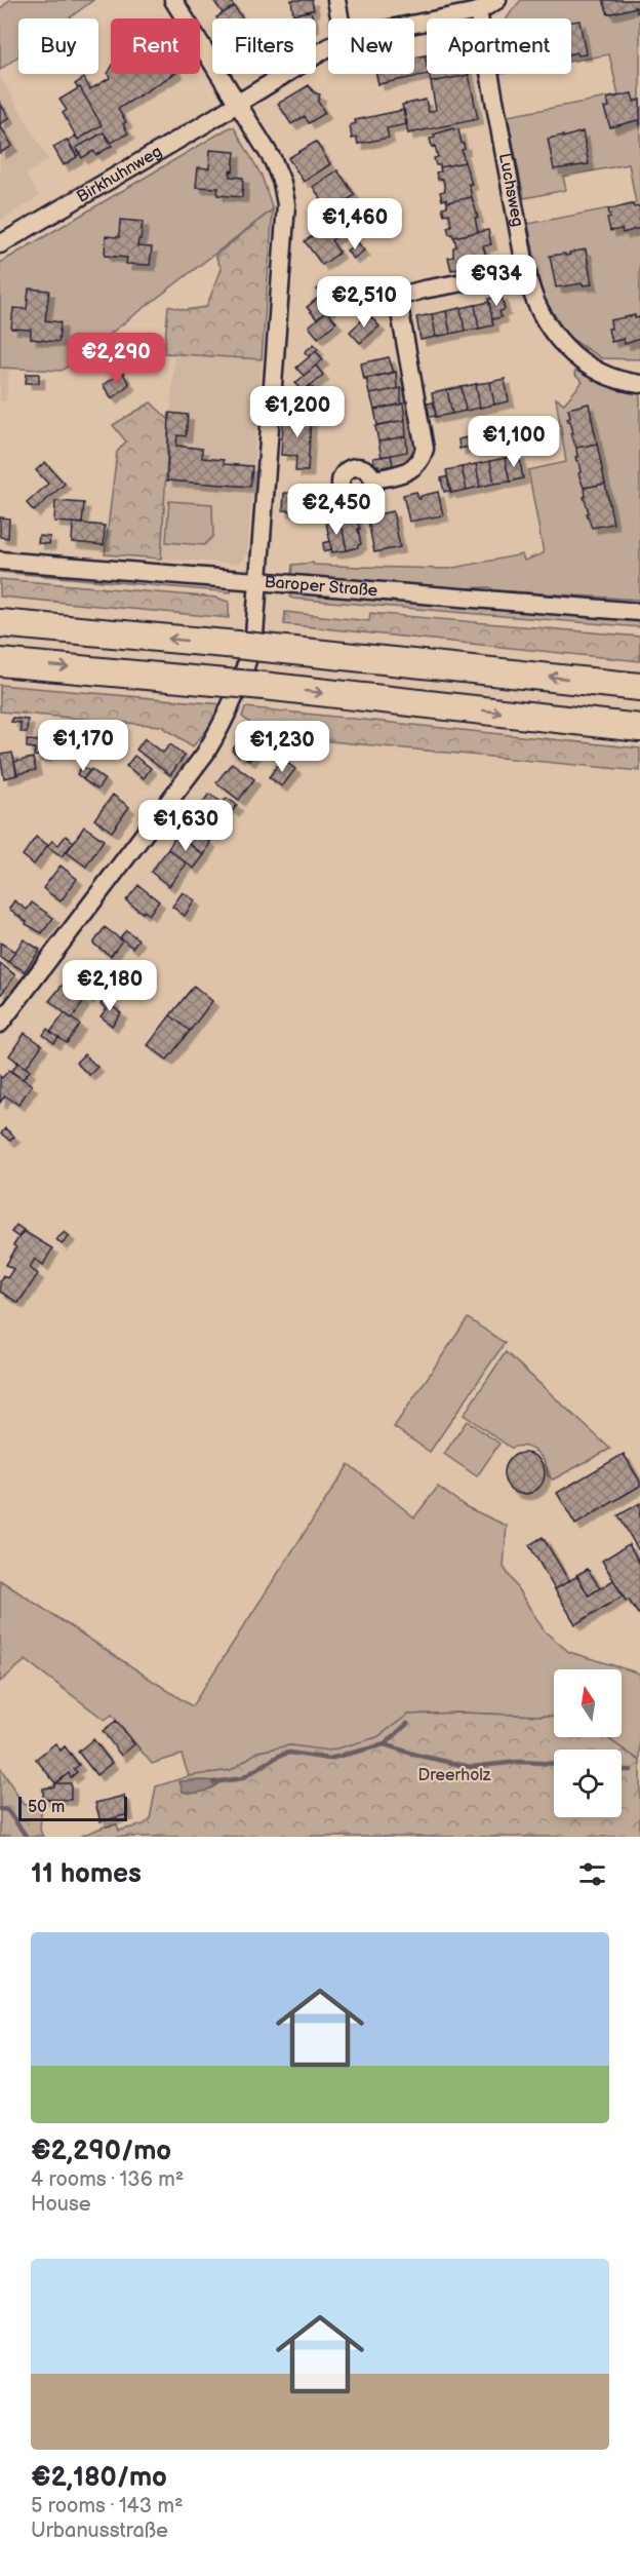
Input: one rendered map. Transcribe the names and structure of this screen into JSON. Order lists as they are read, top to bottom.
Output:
{
  "streets": {
    "street": ["Birkhuhnweg", "Luchsweg", "Baroper Straße"]
  },
  "parks": ["Dreerholz"],
  "scale_bar": "50 m",
  "north": "top",
  "page": {
    "chip": [
      "Buy",
      "Rent",
      "Filters",
      "New",
      "Apartment"
    ],
    "price": [
      "€1,460",
      "€934",
      "€2,510",
      "€2,290",
      "€1,200",
      "€1,100",
      "€2,450",
      "€1,170",
      "€1,230",
      "€1,630",
      "€2,180"
    ],
    "scale": "50 m",
    "heading": "11 homes",
    "list": [
      {
        "name": "€2,290/mo",
        "note": "4 rooms · 136 m² · House"
      },
      {
        "name": "€2,180/mo",
        "note": "5 rooms · 143 m² · Urbanusstraße"
      }
    ]
  }
}
